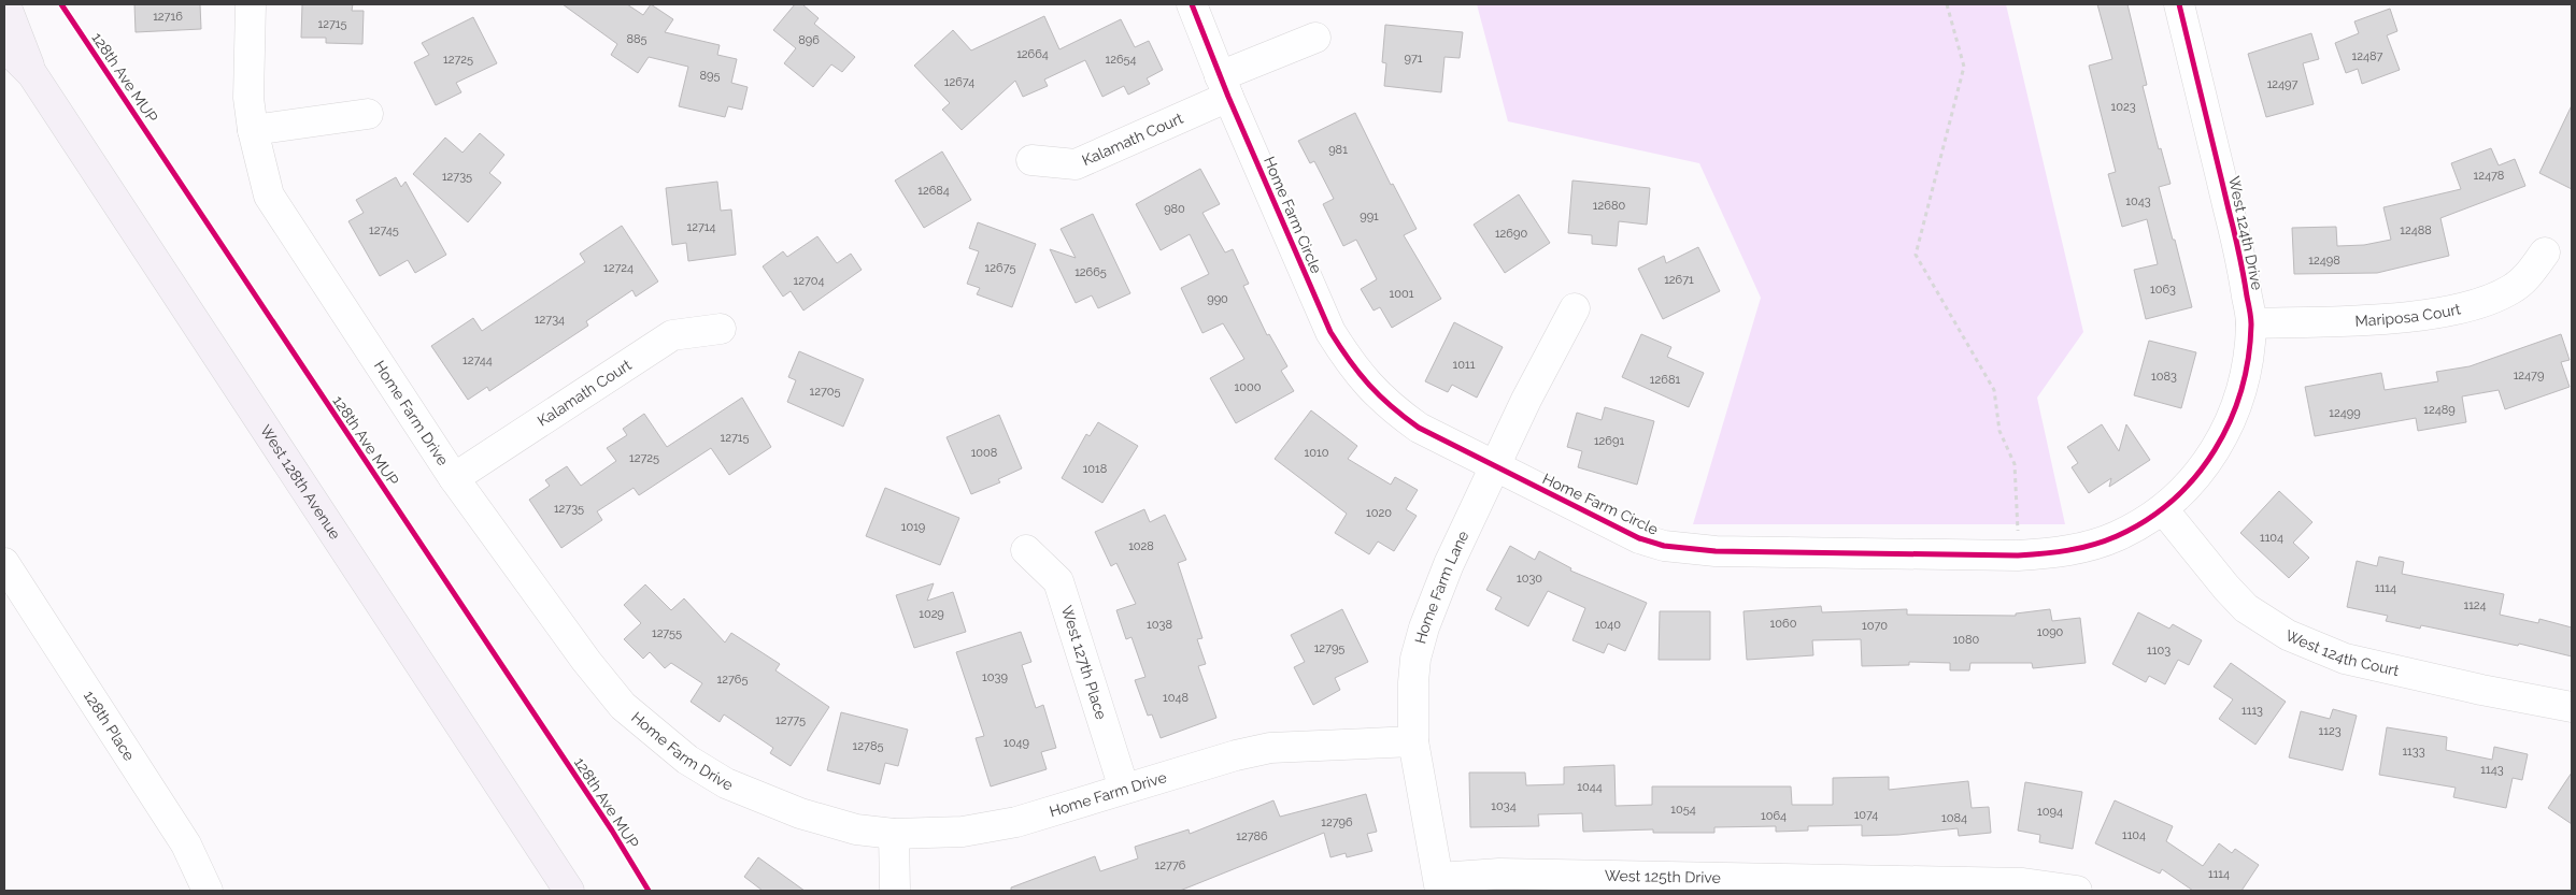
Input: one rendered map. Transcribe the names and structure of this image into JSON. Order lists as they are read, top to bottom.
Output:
{
  "streets": {
    "main road": ["West 128th Avenue"],
    "street": [
      "Kalamath Court",
      "Home Farm Circle",
      "West 124th Drive",
      "Mariposa Court",
      "Home Farm Drive",
      "Home Farm Lane",
      "West 124th Court",
      "West 127th Place",
      "128th Place",
      "West 125th Drive"
    ],
    "cycle path": ["128th Ave MUP"]
  },
  "crossings": [
    ["Kalamath Court", "Home Farm Circle"],
    ["Kalamath Court", "Home Farm Drive"],
    ["Home Farm Circle", "West 124th Drive"],
    ["Home Farm Circle", "Home Farm Lane"],
    ["Home Farm Circle", "West 124th Court"],
    ["West 124th Drive", "Mariposa Court"],
    ["West 124th Drive", "West 124th Court"],
    ["Home Farm Drive", "Home Farm Lane"],
    ["Home Farm Drive", "West 127th Place"],
    ["Home Farm Lane", "West 125th Drive"]
  ],
  "house_numbers": [
    "12716",
    "12715",
    "885",
    "896",
    "12664",
    "12487",
    "971",
    "12725",
    "12654",
    "895",
    "12674",
    "12497",
    "1023",
    "981",
    "12478",
    "12735",
    "12684",
    "1043",
    "12680",
    "980",
    "991",
    "12714",
    "12745",
    "12488",
    "12690",
    "12498",
    "12724",
    "12675",
    "12665",
    "12671",
    "12704",
    "1063",
    "1001",
    "990",
    "12734",
    "12744",
    "1011",
    "12479",
    "1083",
    "12681",
    "1000",
    "12705",
    "12489",
    "12499",
    "12715",
    "12691",
    "1008",
    "1010",
    "12725",
    "1018",
    "12735",
    "1020",
    "1019",
    "1104",
    "1028",
    "1030",
    "1114",
    "1124",
    "1029",
    "1060",
    "1038",
    "1040",
    "1070",
    "1090",
    "12755",
    "1080",
    "12795",
    "1103",
    "1039",
    "12765",
    "1048",
    "1113",
    "12775",
    "1123",
    "1049",
    "12785",
    "1133",
    "1143",
    "1044",
    "1034",
    "1054",
    "1094",
    "1074",
    "1064",
    "1084",
    "12796",
    "1104",
    "12786",
    "12776",
    "1114"
  ]
}
